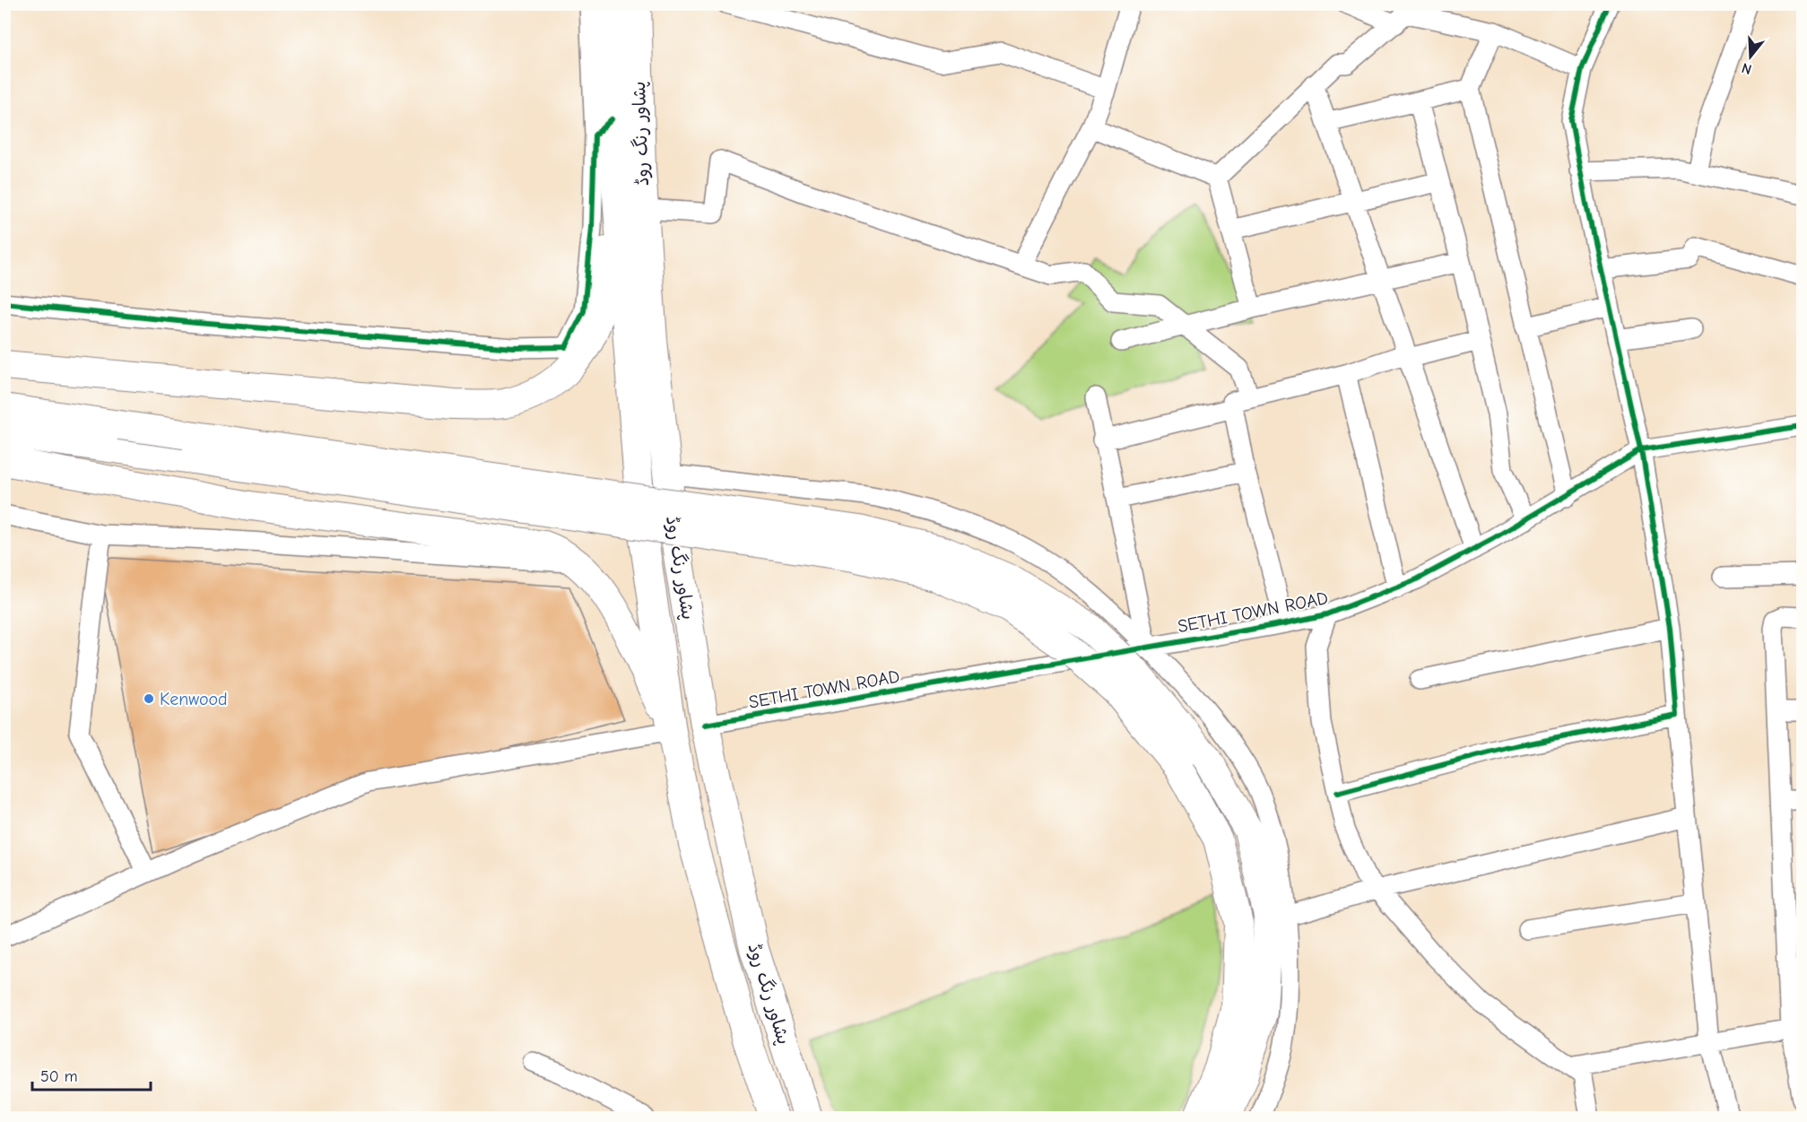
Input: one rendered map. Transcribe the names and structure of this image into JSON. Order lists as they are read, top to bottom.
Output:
{
  "streets": {
    "highway": ["پشاور رنگ روڈ"],
    "street": ["SETHI TOWN ROAD"]
  },
  "crossings": [
    ["پشاور رنگ روڈ", "SETHI TOWN ROAD"]
  ],
  "places": ["Kenwood"],
  "scale_bar": "50 m",
  "north": "bottom"
}
